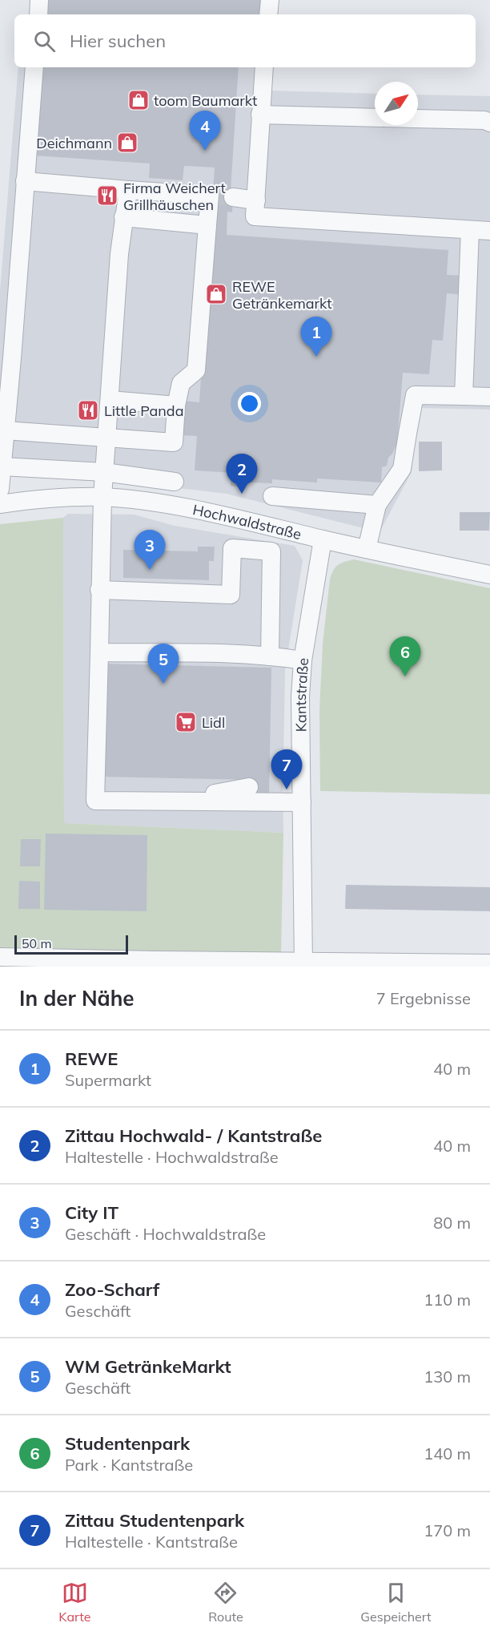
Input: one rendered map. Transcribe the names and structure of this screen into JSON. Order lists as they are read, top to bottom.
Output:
{
  "streets": {
    "street": ["Hochwaldstraße", "Kantstraße"]
  },
  "crossings": [
    ["Hochwaldstraße", "Kantstraße"]
  ],
  "places": {
    "shop": ["toom Baumarkt", "Deichmann", "REWE Getränkemarkt"],
    "restaurant": ["Firma Weichert Grillhäuschen", "Little Panda"],
    "supermarket": ["Lidl"]
  },
  "scale_bar": "50 m",
  "north": "top right",
  "page": {
    "search": "Hier suchen",
    "pins": [
      "4",
      "1",
      "2",
      "3",
      "6",
      "5",
      "7"
    ],
    "scale": "50 m",
    "heading": ["In der Nähe", "7 Ergebnisse"],
    "list": [
      {
        "mark": "1",
        "name": "REWE",
        "note": "Supermarkt",
        "value": "40 m"
      },
      {
        "mark": "2",
        "name": "Zittau Hochwald- / Kantstraße",
        "note": "Haltestelle · Hochwaldstraße",
        "value": "40 m"
      },
      {
        "mark": "3",
        "name": "City IT",
        "note": "Geschäft · Hochwaldstraße",
        "value": "80 m"
      },
      {
        "mark": "4",
        "name": "Zoo-Scharf",
        "note": "Geschäft",
        "value": "110 m"
      },
      {
        "mark": "5",
        "name": "WM GetränkeMarkt",
        "note": "Geschäft",
        "value": "130 m"
      },
      {
        "mark": "6",
        "name": "Studentenpark",
        "note": "Park · Kantstraße",
        "value": "140 m"
      },
      {
        "mark": "7",
        "name": "Zittau Studentenpark",
        "note": "Haltestelle · Kantstraße",
        "value": "170 m"
      }
    ],
    "nav": ["Karte", "Route", "Gespeichert"]
  }
}
